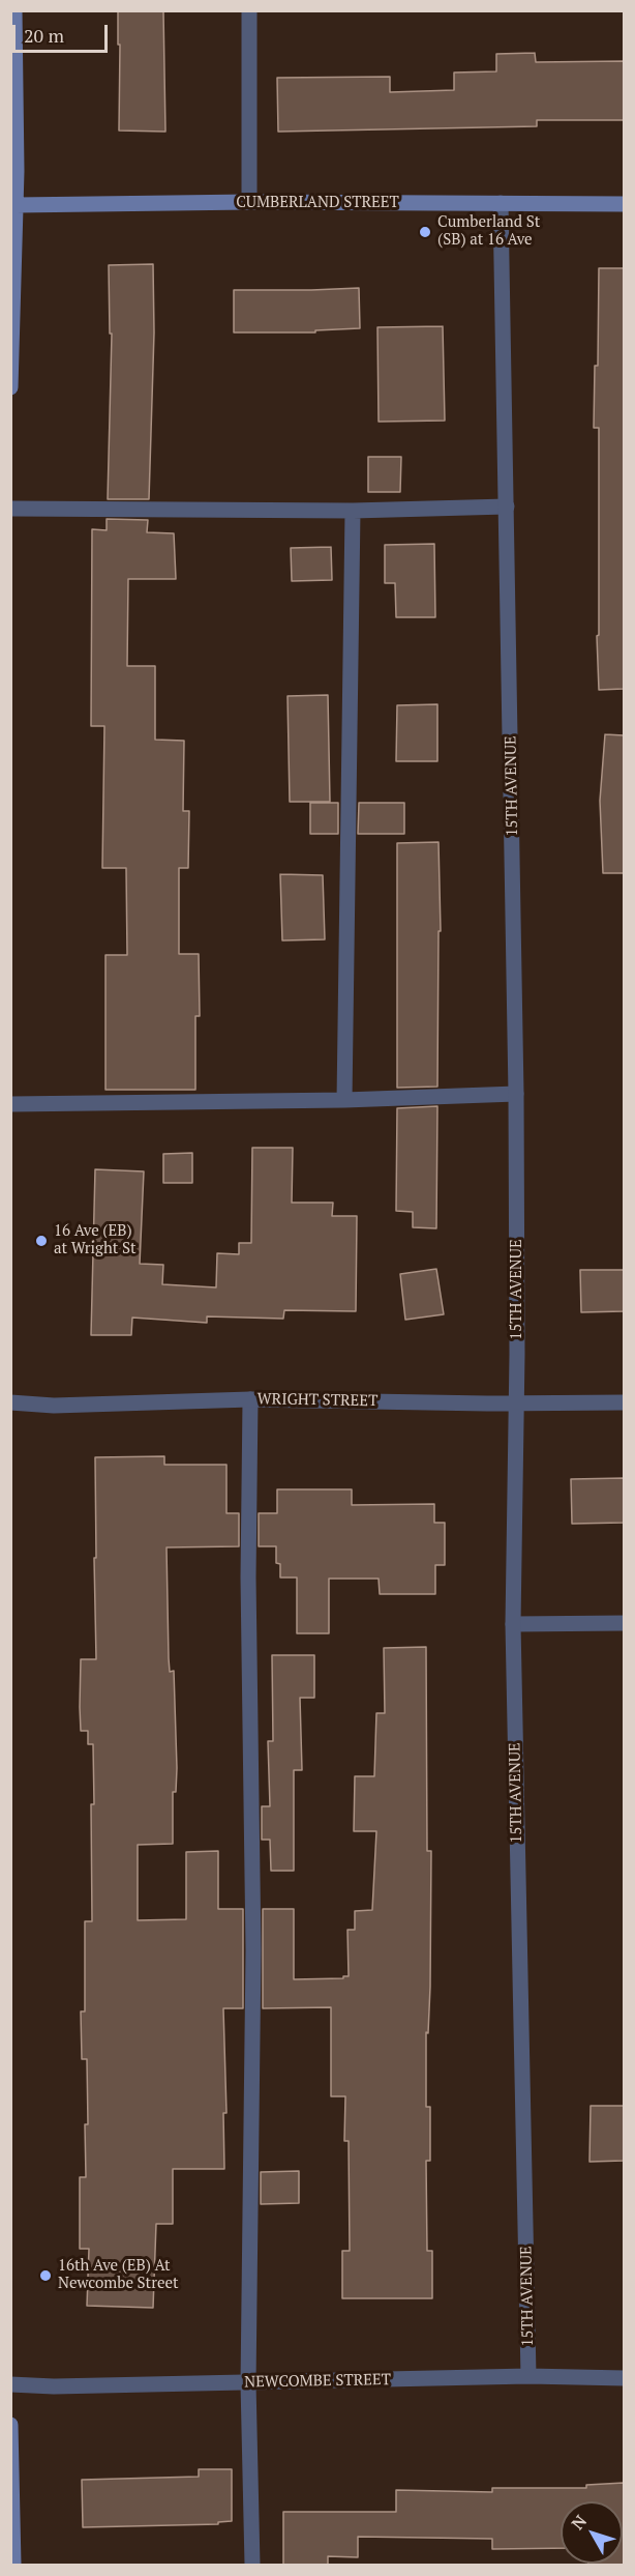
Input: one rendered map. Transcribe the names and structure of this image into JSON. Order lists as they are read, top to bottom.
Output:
{
  "streets": {
    "street": [
      "CUMBERLAND STREET",
      "15TH AVENUE",
      "WRIGHT STREET",
      "NEWCOMBE STREET"
    ]
  },
  "crossings": [
    ["CUMBERLAND STREET", "15TH AVENUE"],
    ["15TH AVENUE", "WRIGHT STREET"],
    ["15TH AVENUE", "NEWCOMBE STREET"]
  ],
  "places": ["Cumberland St (SB) at 16 Ave", "16 Ave (EB) at Wright St", "16th Ave (EB) At Newcombe Street"],
  "scale_bar": "20 m",
  "north": "top left"
}
